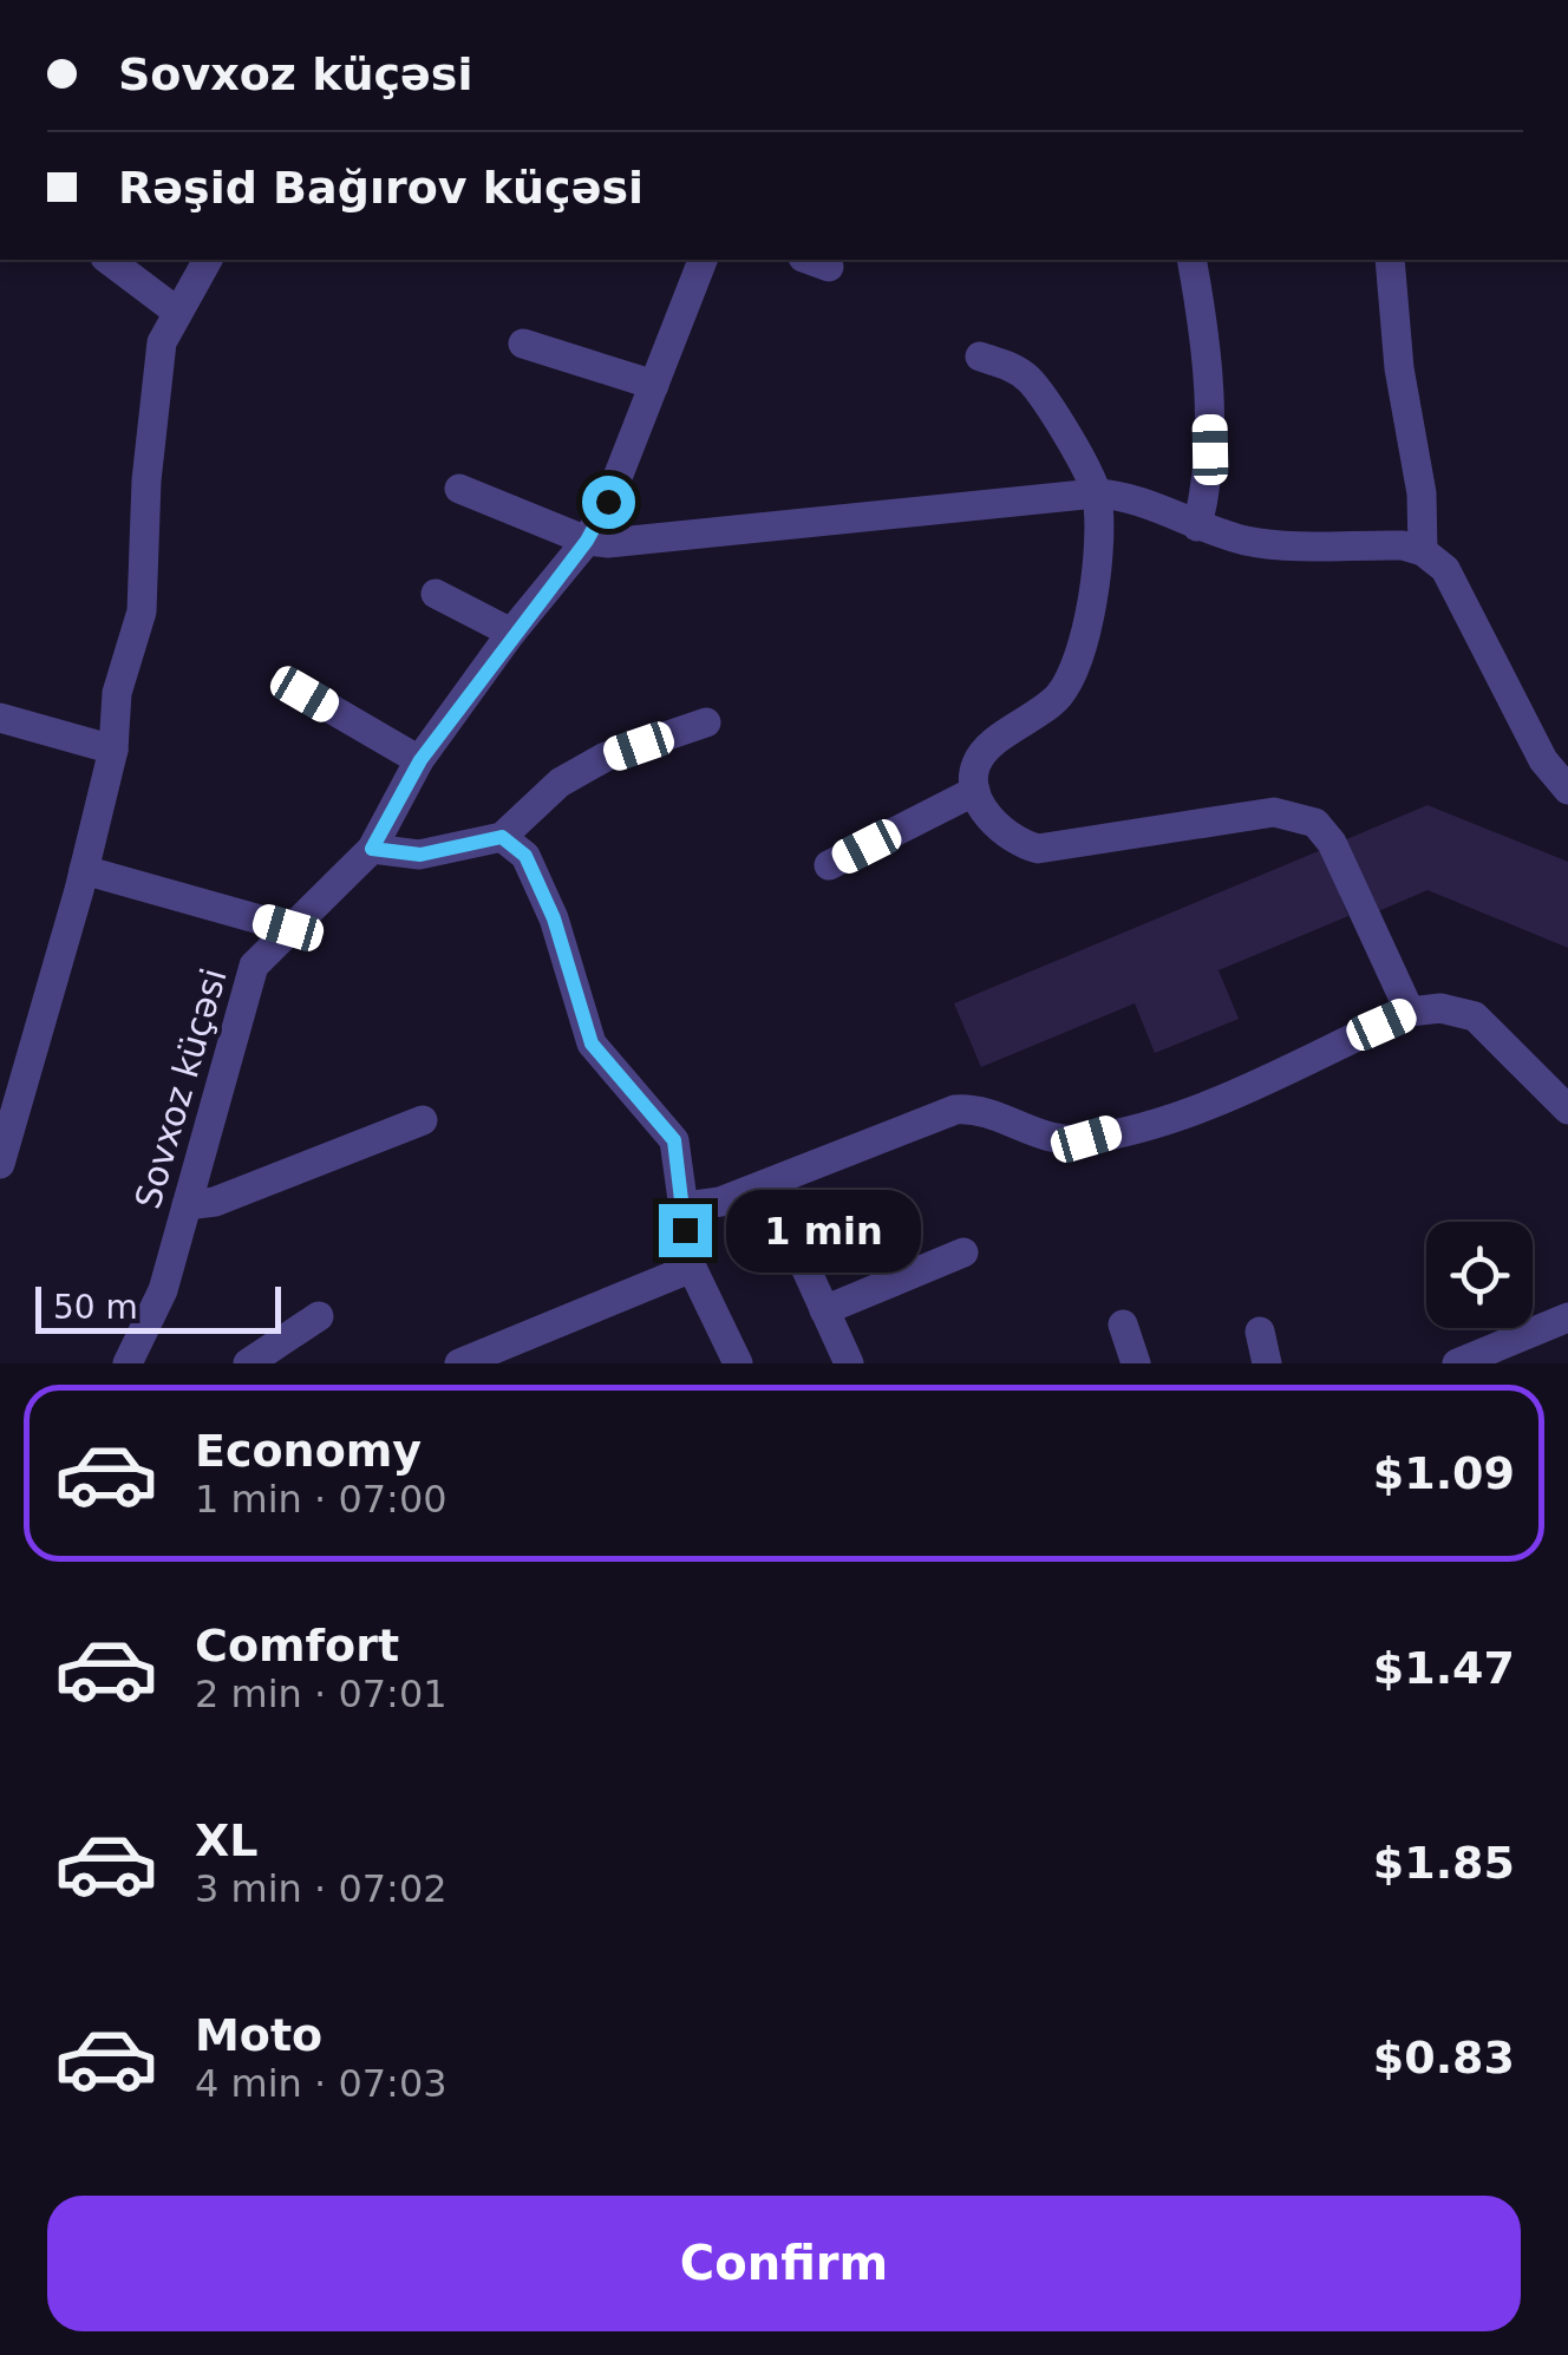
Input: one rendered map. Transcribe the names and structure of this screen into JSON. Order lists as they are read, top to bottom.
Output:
{
  "streets": {
    "street": ["Sovxoz küçəsi"]
  },
  "scale_bar": "50 m",
  "page": {
    "banner": ["Sovxoz küçəsi", "Rəşid Bağırov küçəsi"],
    "bubble": "1 min",
    "scale": "50 m",
    "list": [
      {
        "name": "Economy",
        "note": "1 min · 07:00",
        "value": "$1.09"
      },
      {
        "name": "Comfort",
        "note": "2 min · 07:01",
        "value": "$1.47"
      },
      {
        "name": "XL",
        "note": "3 min · 07:02",
        "value": "$1.85"
      },
      {
        "name": "Moto",
        "note": "4 min · 07:03",
        "value": "$0.83"
      }
    ],
    "buttons": "Confirm"
  }
}
